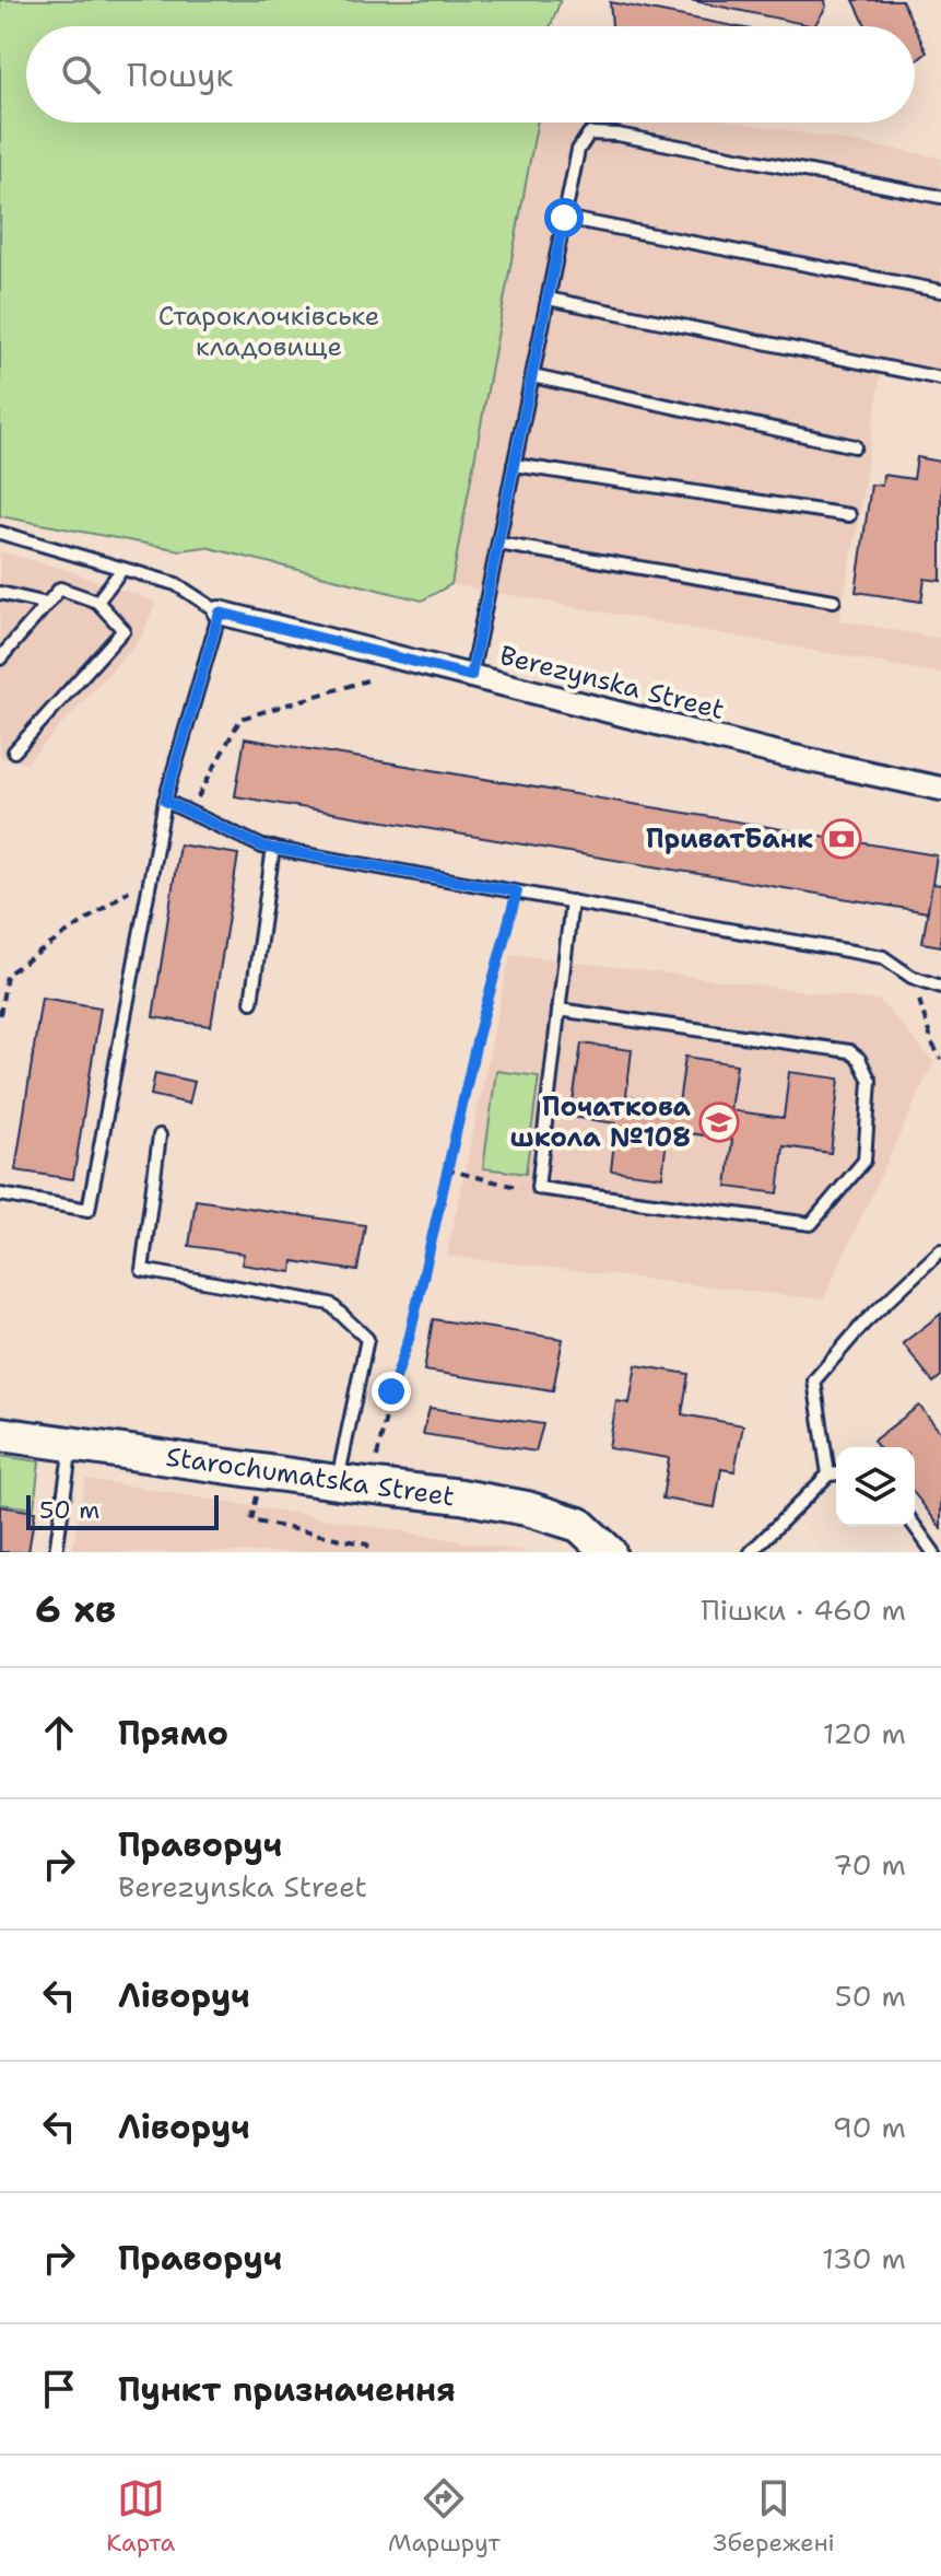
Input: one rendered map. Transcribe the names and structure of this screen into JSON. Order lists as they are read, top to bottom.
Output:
{
  "streets": {
    "street": ["Berezynska Street", "Starochumatska Street"]
  },
  "parks": ["Староклочківське кладовище"],
  "places": {
    "bank": ["ПриватБанк"],
    "school or university": ["Початкова школа №108"]
  },
  "scale_bar": "50 m",
  "page": {
    "search": "Пошук",
    "scale": "50 m",
    "heading": ["6 хв", "Пішки · 460 m"],
    "list": [
      ["Прямо", "120 m"],
      ["Праворуч", "Berezynska Street", "70 m"],
      ["Ліворуч", "50 m"],
      ["Ліворуч", "90 m"],
      ["Праворуч", "130 m"],
      "Пункт призначення"
    ],
    "nav": ["Карта", "Маршрут", "Збережені"]
  }
}
